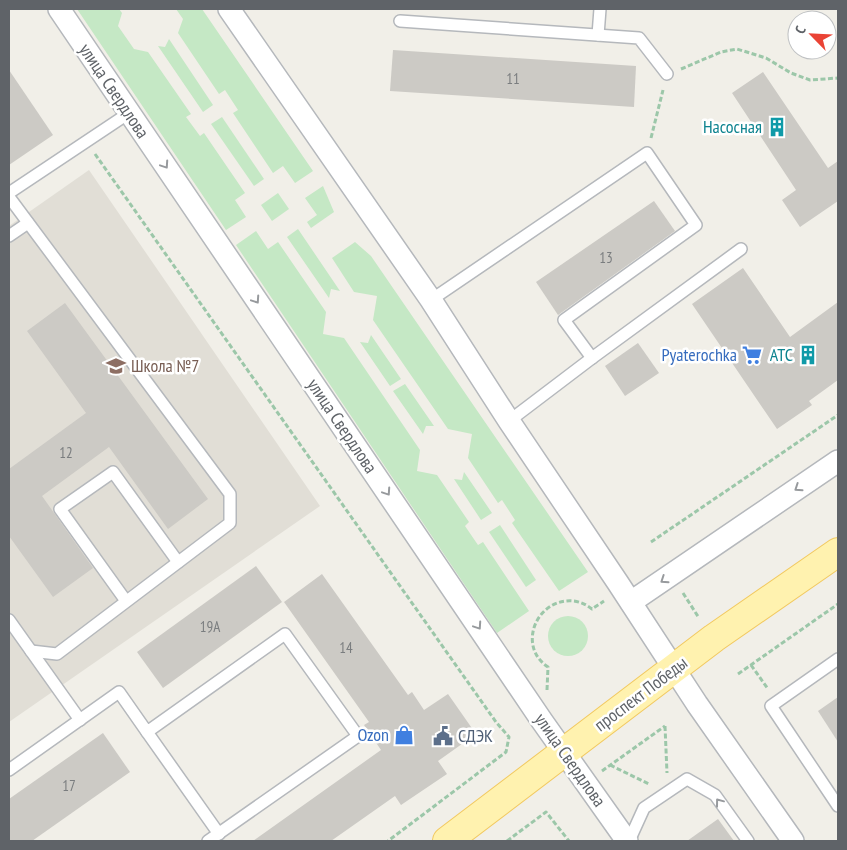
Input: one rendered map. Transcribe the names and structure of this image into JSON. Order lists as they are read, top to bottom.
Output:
{
  "streets": {
    "main road": ["проспект Победы"],
    "street": ["улица Свердлова"]
  },
  "crossings": [
    ["улица Свердлова", "проспект Победы"]
  ],
  "places": {
    "building": ["Насосная", "АТС"],
    "supermarket": ["Pyaterochka"],
    "school or university": ["Школа №7"],
    "shop": ["Ozon"],
    "public building": ["СДЭК"]
  },
  "house_numbers": [
    "11",
    "13",
    "12",
    "19А",
    "14",
    "17"
  ],
  "north": "top left"
}
